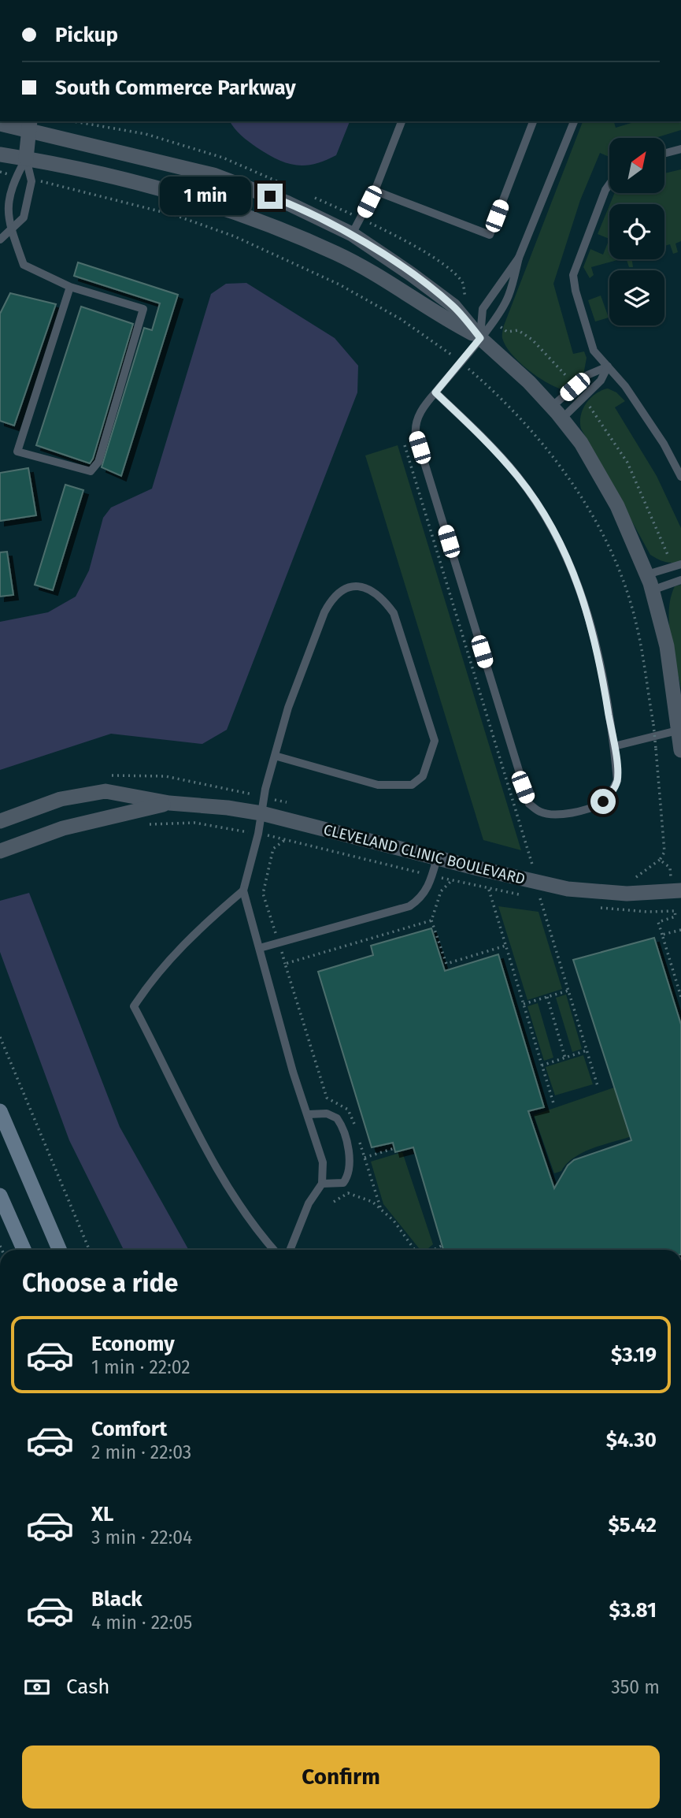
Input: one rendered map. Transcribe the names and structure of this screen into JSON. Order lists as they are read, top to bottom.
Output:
{
  "streets": {
    "street": ["CLEVELAND CLINIC BOULEVARD"]
  },
  "north": "top right",
  "page": {
    "banner": ["Pickup", "South Commerce Parkway"],
    "bubble": "1 min",
    "heading": "Choose a ride",
    "list": [
      {
        "name": "Economy",
        "note": "1 min · 22:02",
        "value": "$3.19"
      },
      {
        "name": "Comfort",
        "note": "2 min · 22:03",
        "value": "$4.30"
      },
      {
        "name": "XL",
        "note": "3 min · 22:04",
        "value": "$5.42"
      },
      {
        "name": "Black",
        "note": "4 min · 22:05",
        "value": "$3.81"
      }
    ],
    "pay": ["Cash", "350 m"],
    "buttons": "Confirm"
  }
}
